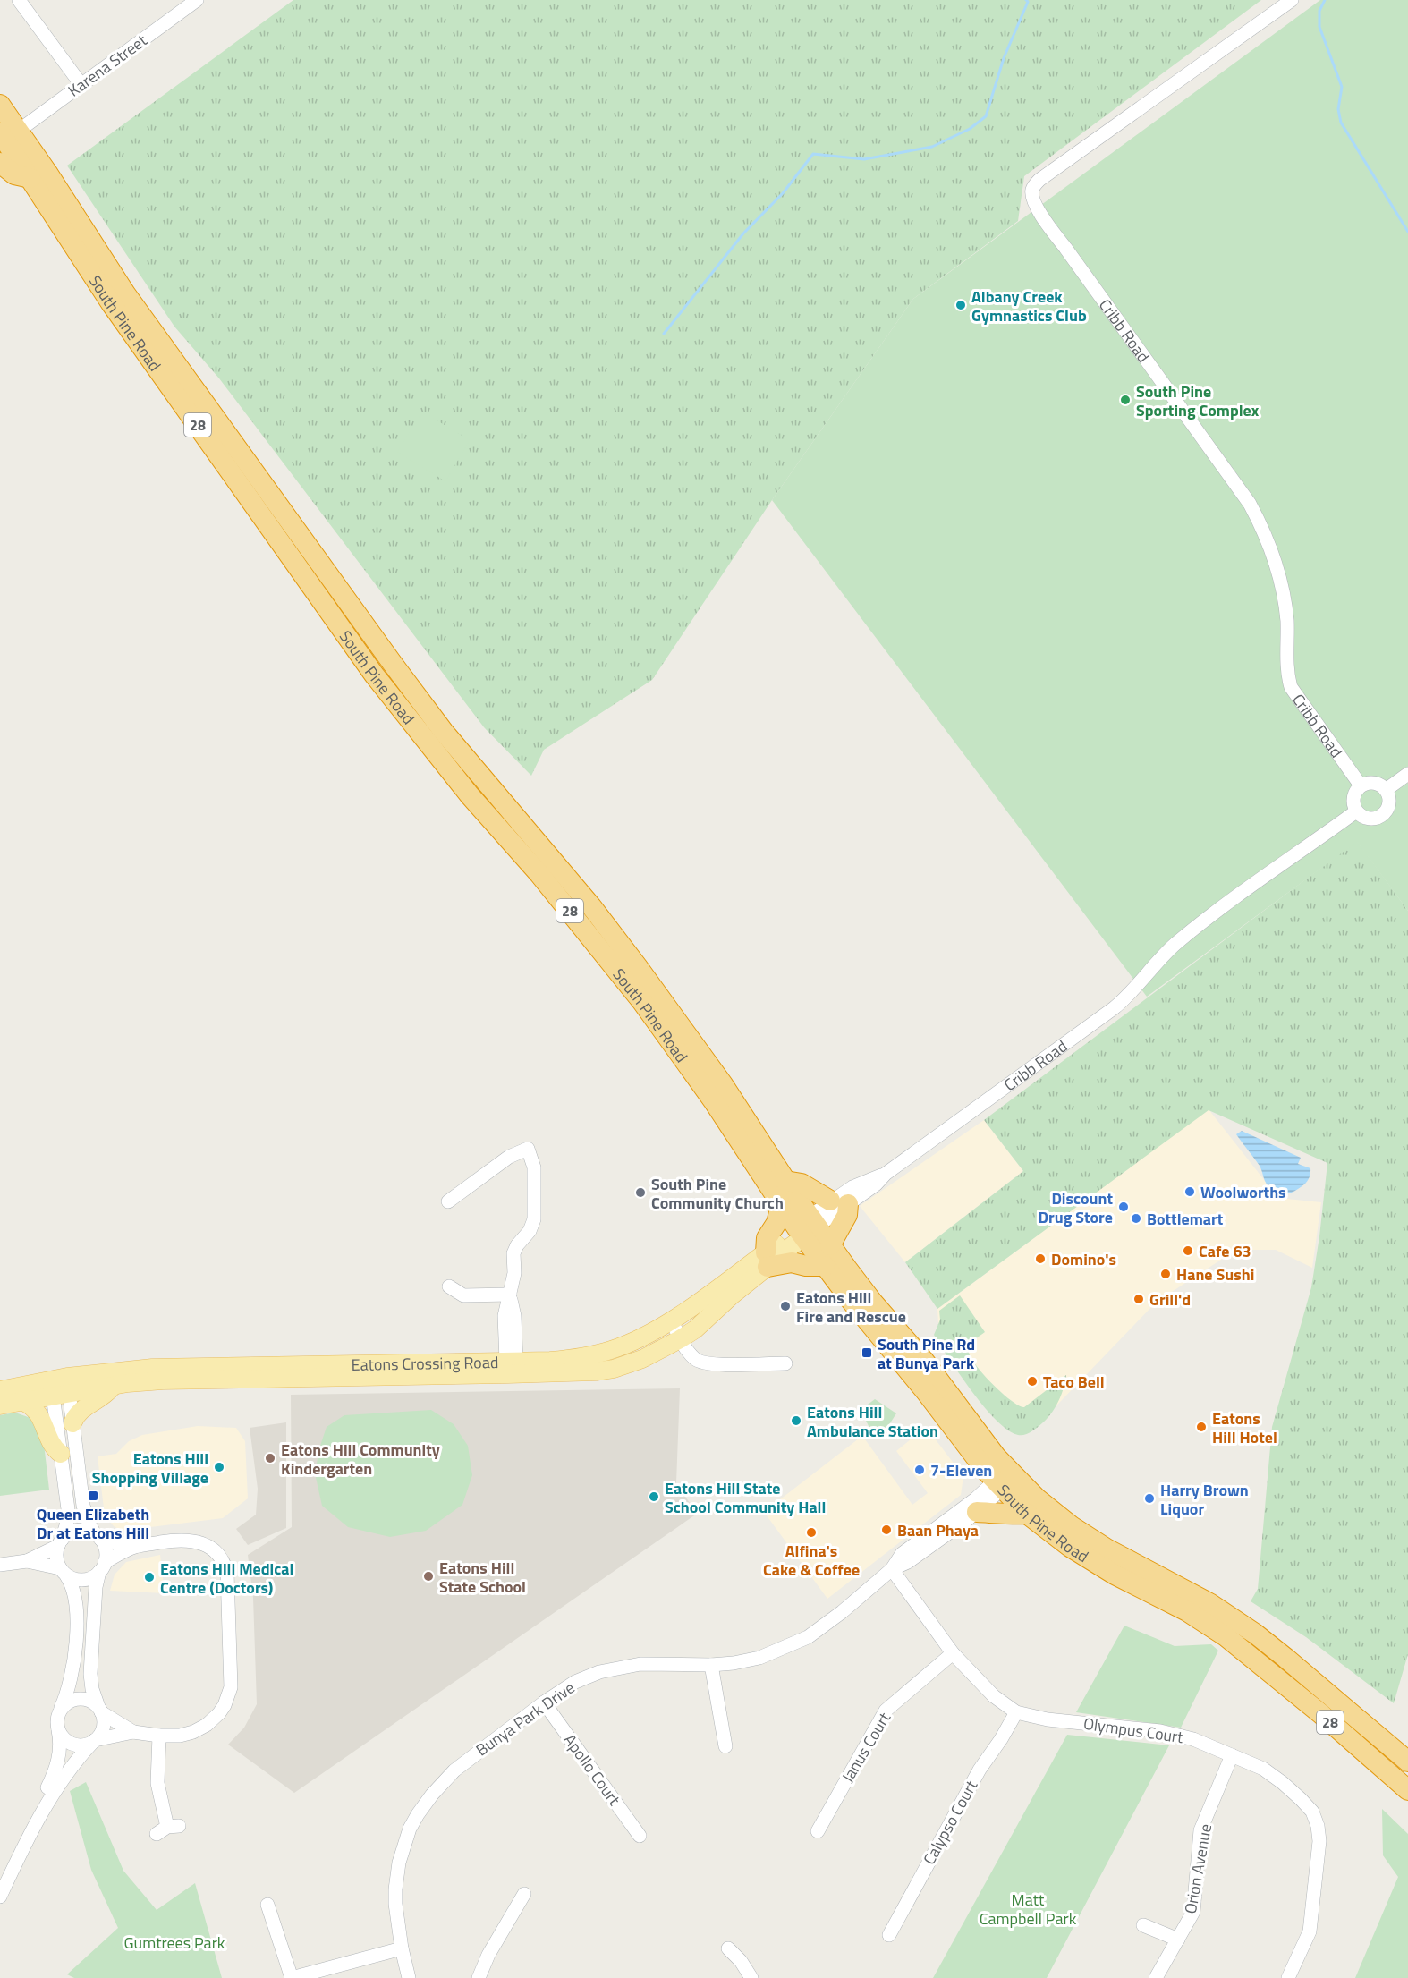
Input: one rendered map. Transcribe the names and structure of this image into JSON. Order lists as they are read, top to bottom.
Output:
{
  "streets": {
    "highway": ["South Pine Road", "28"],
    "main road": ["Eatons Crossing Road"],
    "street": [
      "Karena Street",
      "Cribb Road",
      "Bunya Park Drive",
      "Olympus Court",
      "Janus Court",
      "Apollo Court",
      "Calypso Court",
      "Orion Avenue"
    ]
  },
  "crossings": [
    ["Karena Street", "South Pine Road"],
    ["South Pine Road", "Cribb Road"],
    ["South Pine Road", "Eatons Crossing Road"],
    ["South Pine Road", "Bunya Park Drive"],
    ["Cribb Road", "Eatons Crossing Road"],
    ["Bunya Park Drive", "Olympus Court"],
    ["Bunya Park Drive", "Apollo Court"],
    ["Olympus Court", "Janus Court"],
    ["Olympus Court", "Calypso Court"],
    ["Olympus Court", "Orion Avenue"]
  ],
  "parks": ["Matt Campbell Park", "Gumtrees Park"],
  "places": {
    "other": [
      "Albany Creek Gymnastics Club",
      "South Pine Sporting Complex",
      "Woolworths",
      "South Pine Community Church",
      "Discount Drug Store",
      "Bottlemart",
      "Cafe 63",
      "Domino's",
      "Hane Sushi",
      "Grill'd",
      "Eatons Hill Fire and Rescue",
      "Taco Bell",
      "Eatons Hill Ambulance Station",
      "Eatons Hill Hotel",
      "Eatons Hill Community Kindergarten",
      "Eatons Hill Shopping Village",
      "7-Eleven",
      "Eatons Hill State School Community Hall",
      "Harry Brown Liquor",
      "Baan Phaya",
      "Alfina's Cake & Coffee",
      "Eatons Hill State School",
      "Eatons Hill Medical Centre (Doctors)"
    ],
    "transit": ["South Pine Rd at Bunya Park", "Queen Elizabeth Dr at Eatons Hill"]
  }
}
